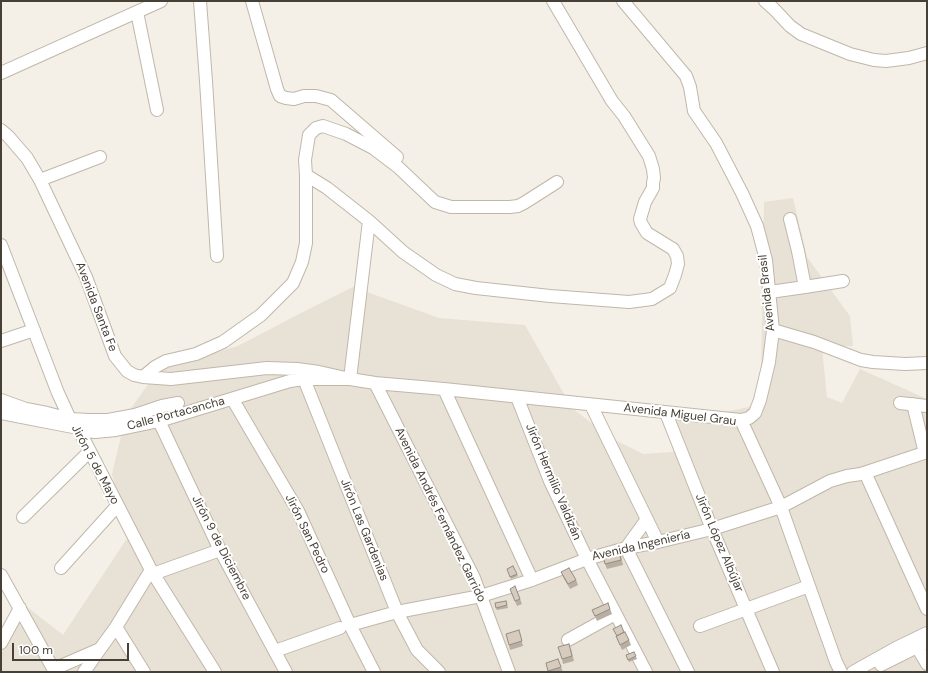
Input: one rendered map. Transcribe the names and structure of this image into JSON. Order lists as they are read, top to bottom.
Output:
{
  "streets": {
    "street": [
      "Avenida Brasil",
      "Avenida Santa Fe",
      "Calle Portacancha",
      "Avenida Miguel Grau",
      "Jirón 5 de Mayo",
      "Jirón Hermilio Valdizán",
      "Avenida Andrés Fernández Garrido",
      "Jirón Las Gardenias",
      "Jirón San Pedro",
      "Jirón López Albújar",
      "Avenida Ingeniería",
      "Jirón 9 de Diciembre"
    ]
  },
  "crossings": [
    ["Avenida Brasil", "Avenida Miguel Grau"],
    ["Avenida Santa Fe", "Calle Portacancha"],
    ["Avenida Santa Fe", "Avenida Miguel Grau"],
    ["Avenida Santa Fe", "Avenida Andrés Fernández Garrido"],
    ["Calle Portacancha", "Jirón 5 de Mayo"],
    ["Calle Portacancha", "Jirón Las Gardenias"],
    ["Calle Portacancha", "Jirón San Pedro"],
    ["Calle Portacancha", "Jirón 9 de Diciembre"],
    ["Avenida Miguel Grau", "Jirón Hermilio Valdizán"],
    ["Avenida Miguel Grau", "Avenida Andrés Fernández Garrido"],
    ["Avenida Miguel Grau", "Jirón López Albújar"],
    ["Avenida Miguel Grau", "Avenida Ingeniería"],
    ["Jirón Hermilio Valdizán", "Avenida Ingeniería"],
    ["Avenida Andrés Fernández Garrido", "Avenida Ingeniería"],
    ["Jirón Las Gardenias", "Avenida Ingeniería"],
    ["Jirón San Pedro", "Avenida Ingeniería"],
    ["Jirón López Albújar", "Avenida Ingeniería"],
    ["Avenida Ingeniería", "Jirón 9 de Diciembre"]
  ],
  "scale_bar": "100 m"
}
